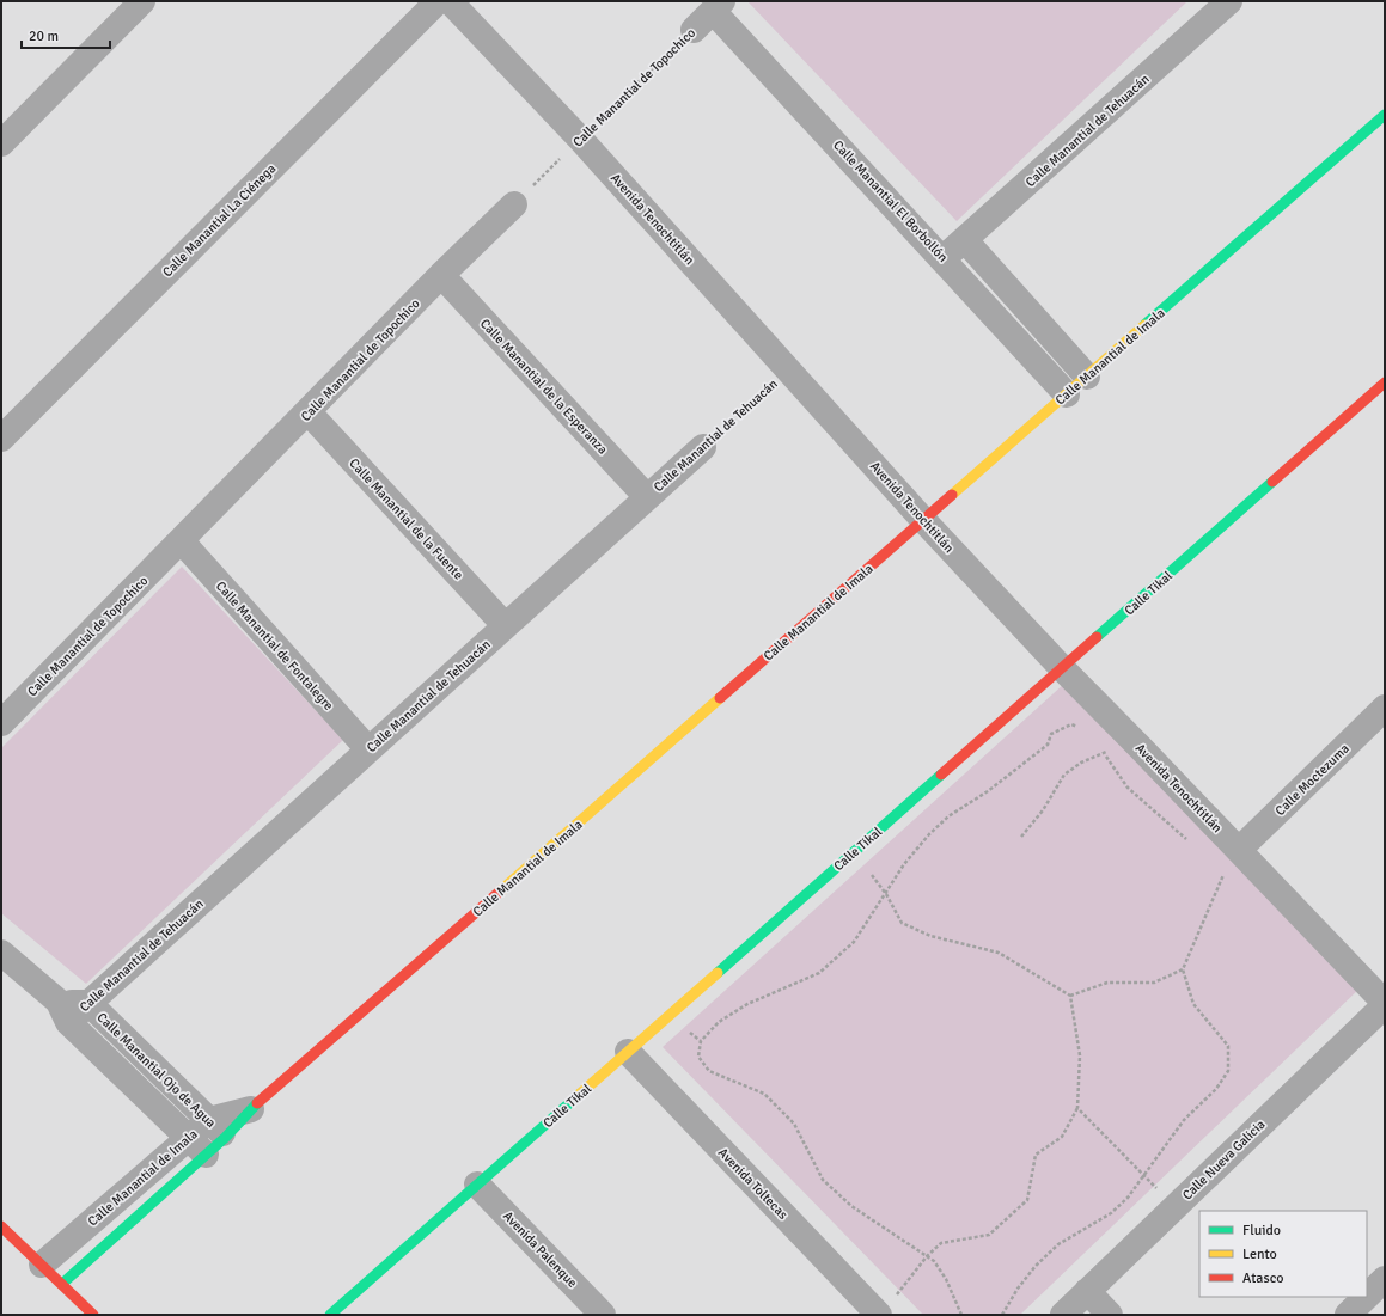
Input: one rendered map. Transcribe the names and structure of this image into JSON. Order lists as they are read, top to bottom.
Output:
{
  "streets": {
    "street": [
      "Calle Manantial de Topochico",
      "Calle Manantial de Tehuacán",
      "Calle Manantial El Borbollón",
      "Avenida Tenochtitlán",
      "Calle Manantial La Ciénega",
      "Calle Manantial de Imala",
      "Calle Manantial de la Esperanza",
      "Calle Manantial de la Fuente",
      "Calle Tikal",
      "Calle Manantial de Fontalegre",
      "Calle Moctezuma",
      "Calle Manantial Ojo de Agua",
      "Calle Nueva Galicia",
      "Avenida Toltecas",
      "Avenida Palenque"
    ]
  },
  "crossings": [
    ["Calle Manantial de Topochico", "Calle Manantial El Borbollón"],
    ["Calle Manantial de Topochico", "Avenida Tenochtitlán"],
    ["Calle Manantial de Topochico", "Calle Manantial de la Esperanza"],
    ["Calle Manantial de Topochico", "Calle Manantial de la Fuente"],
    ["Calle Manantial de Topochico", "Calle Manantial de Fontalegre"],
    ["Calle Manantial de Tehuacán", "Calle Manantial El Borbollón"],
    ["Calle Manantial de Tehuacán", "Avenida Tenochtitlán"],
    ["Calle Manantial de Tehuacán", "Calle Manantial de la Esperanza"],
    ["Calle Manantial de Tehuacán", "Calle Manantial de la Fuente"],
    ["Calle Manantial de Tehuacán", "Calle Manantial de Fontalegre"],
    ["Calle Manantial de Tehuacán", "Calle Manantial Ojo de Agua"],
    ["Calle Manantial El Borbollón", "Calle Manantial de Imala"],
    ["Avenida Tenochtitlán", "Calle Manantial de Imala"],
    ["Avenida Tenochtitlán", "Calle Tikal"],
    ["Avenida Tenochtitlán", "Calle Moctezuma"],
    ["Avenida Tenochtitlán", "Calle Nueva Galicia"],
    ["Calle Manantial de Imala", "Calle Manantial Ojo de Agua"],
    ["Calle Tikal", "Avenida Toltecas"],
    ["Calle Tikal", "Avenida Palenque"]
  ],
  "legend": ["Fluido", "Lento", "Atasco"],
  "scale_bar": "20 m"
}
